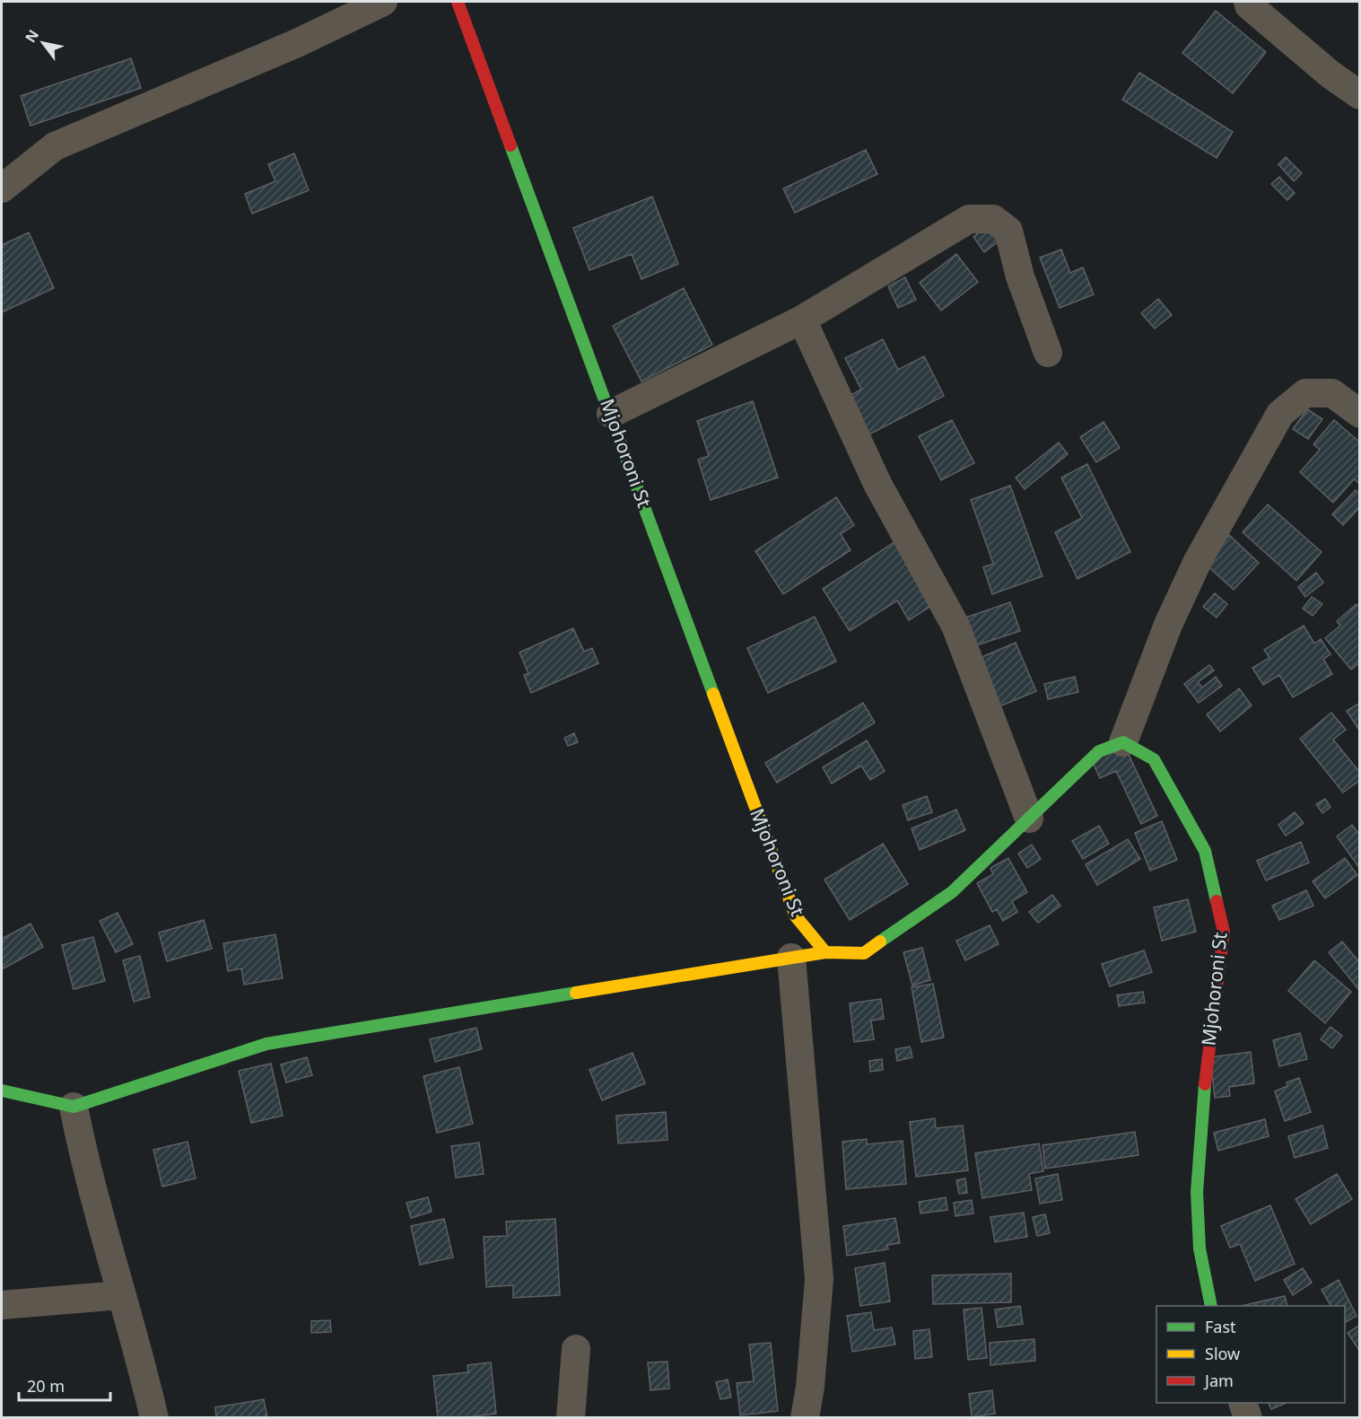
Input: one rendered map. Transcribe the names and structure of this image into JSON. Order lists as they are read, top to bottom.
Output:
{
  "streets": {
    "street": ["Mjohoroni St"]
  },
  "legend": ["Fast", "Slow", "Jam"],
  "scale_bar": "20 m",
  "north": "top left"
}
